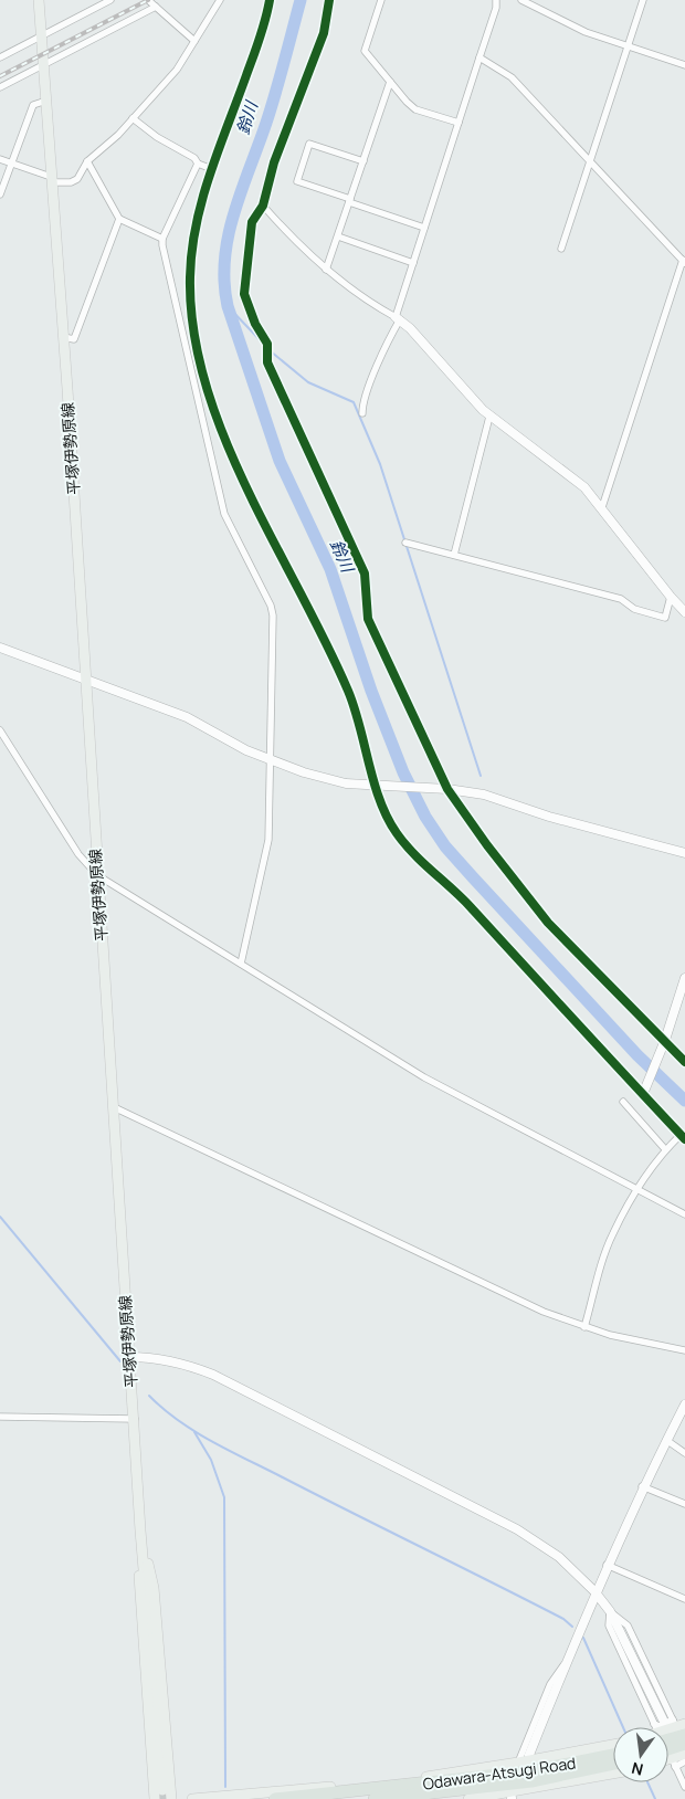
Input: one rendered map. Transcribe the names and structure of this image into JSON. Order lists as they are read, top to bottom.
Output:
{
  "streets": {
    "highway": ["Odawara-Atsugi Road"],
    "main road": ["平塚伊勢原線"]
  },
  "water": ["鈴川"],
  "north": "bottom"
}
